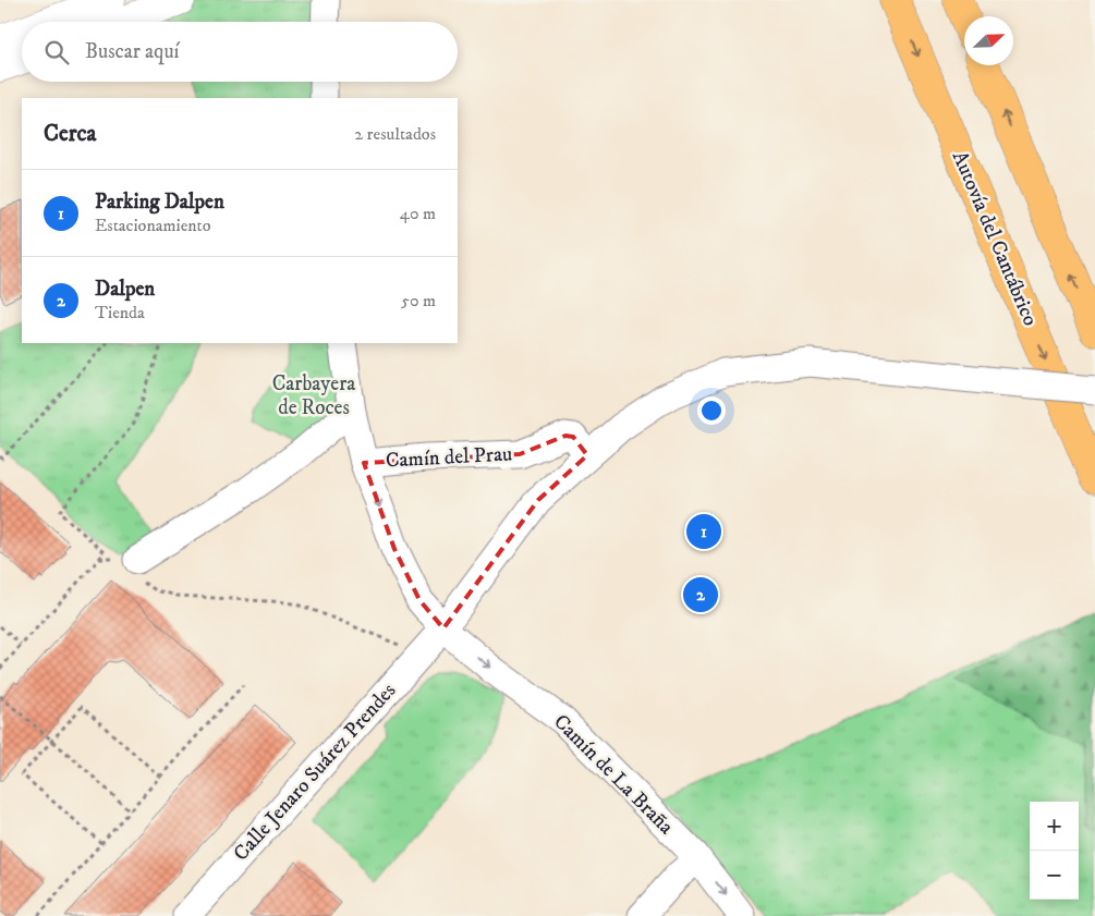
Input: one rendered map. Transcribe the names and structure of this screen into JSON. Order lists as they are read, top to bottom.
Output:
{
  "streets": {
    "highway": ["Autovía del Cantábrico"],
    "street": ["Camín del Prau", "Calle Jenaro Suárez Prendes", "Camín de La Braña"]
  },
  "crossings": [
    ["Camín del Prau", "Calle Jenaro Suárez Prendes"],
    ["Camín del Prau", "Camín de La Braña"],
    ["Calle Jenaro Suárez Prendes", "Camín de La Braña"]
  ],
  "one_way": ["Camín de La Braña"],
  "parks": ["Carbayera de Roces"],
  "north": "top right",
  "page": {
    "search": "Buscar aquí",
    "heading": ["Cerca", "2 resultados"],
    "list": [
      {
        "mark": "1",
        "name": "Parking Dalpen",
        "note": "Estacionamiento",
        "value": "40 m"
      },
      {
        "mark": "2",
        "name": "Dalpen",
        "note": "Tienda",
        "value": "50 m"
      }
    ],
    "pins": ["1", "2"],
    "map_buttons": ["+", "−"]
  }
}
